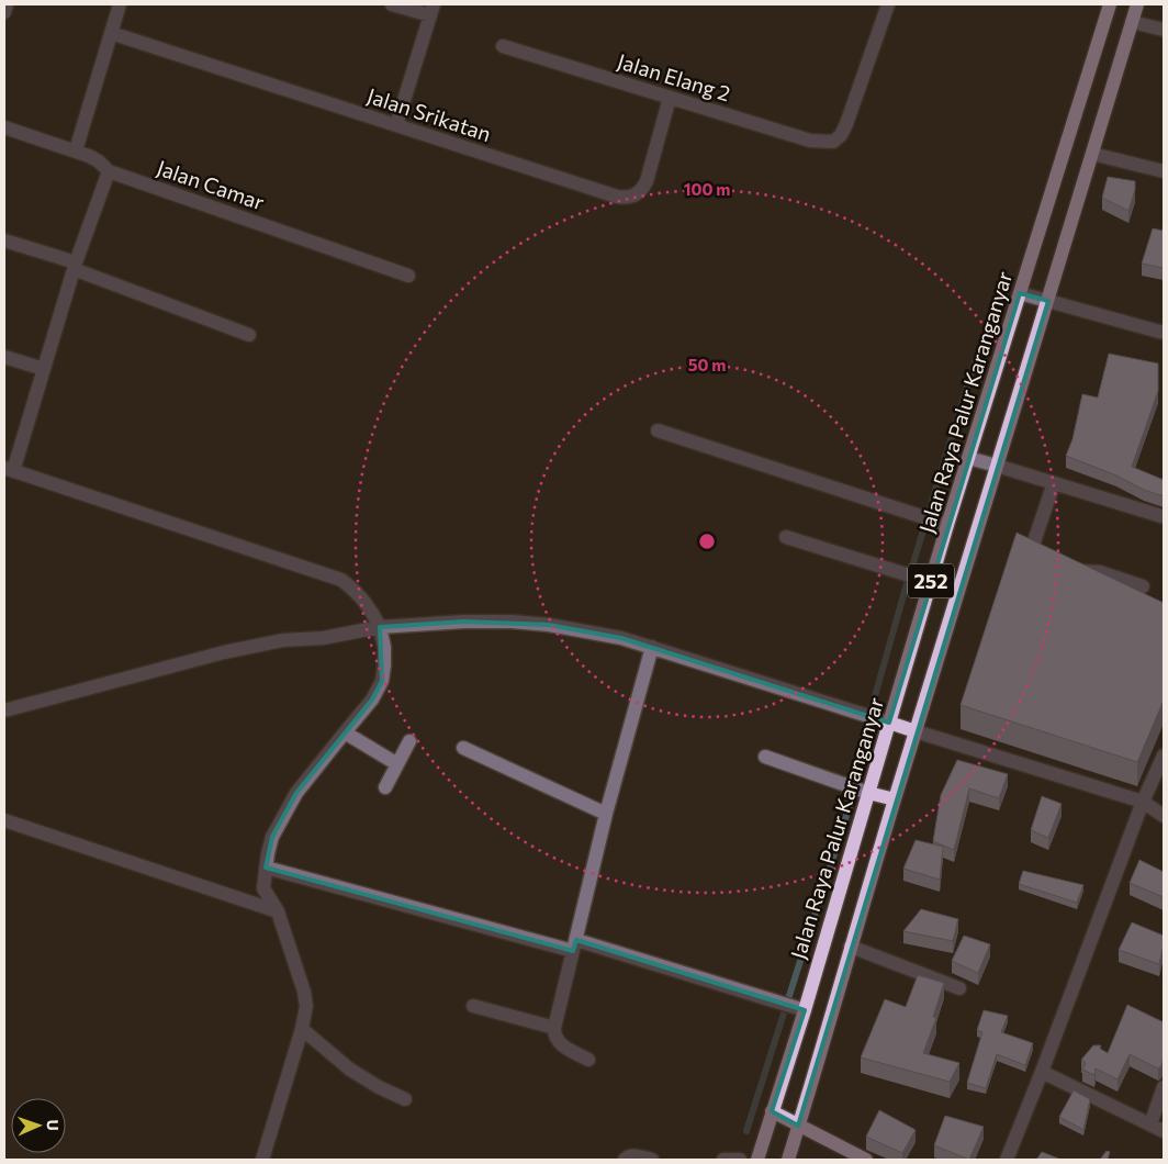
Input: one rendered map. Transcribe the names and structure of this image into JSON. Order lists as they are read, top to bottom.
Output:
{
  "streets": {
    "main road": ["Jalan Raya Palur Karanganyar", "252"],
    "street": ["Jalan Elang 2", "Jalan Srikatan", "Jalan Camar"]
  },
  "crossings": [
    ["Jalan Elang 2", "Jalan Srikatan"]
  ],
  "north": "right",
  "rings": ["100 m", "50 m"]
}
